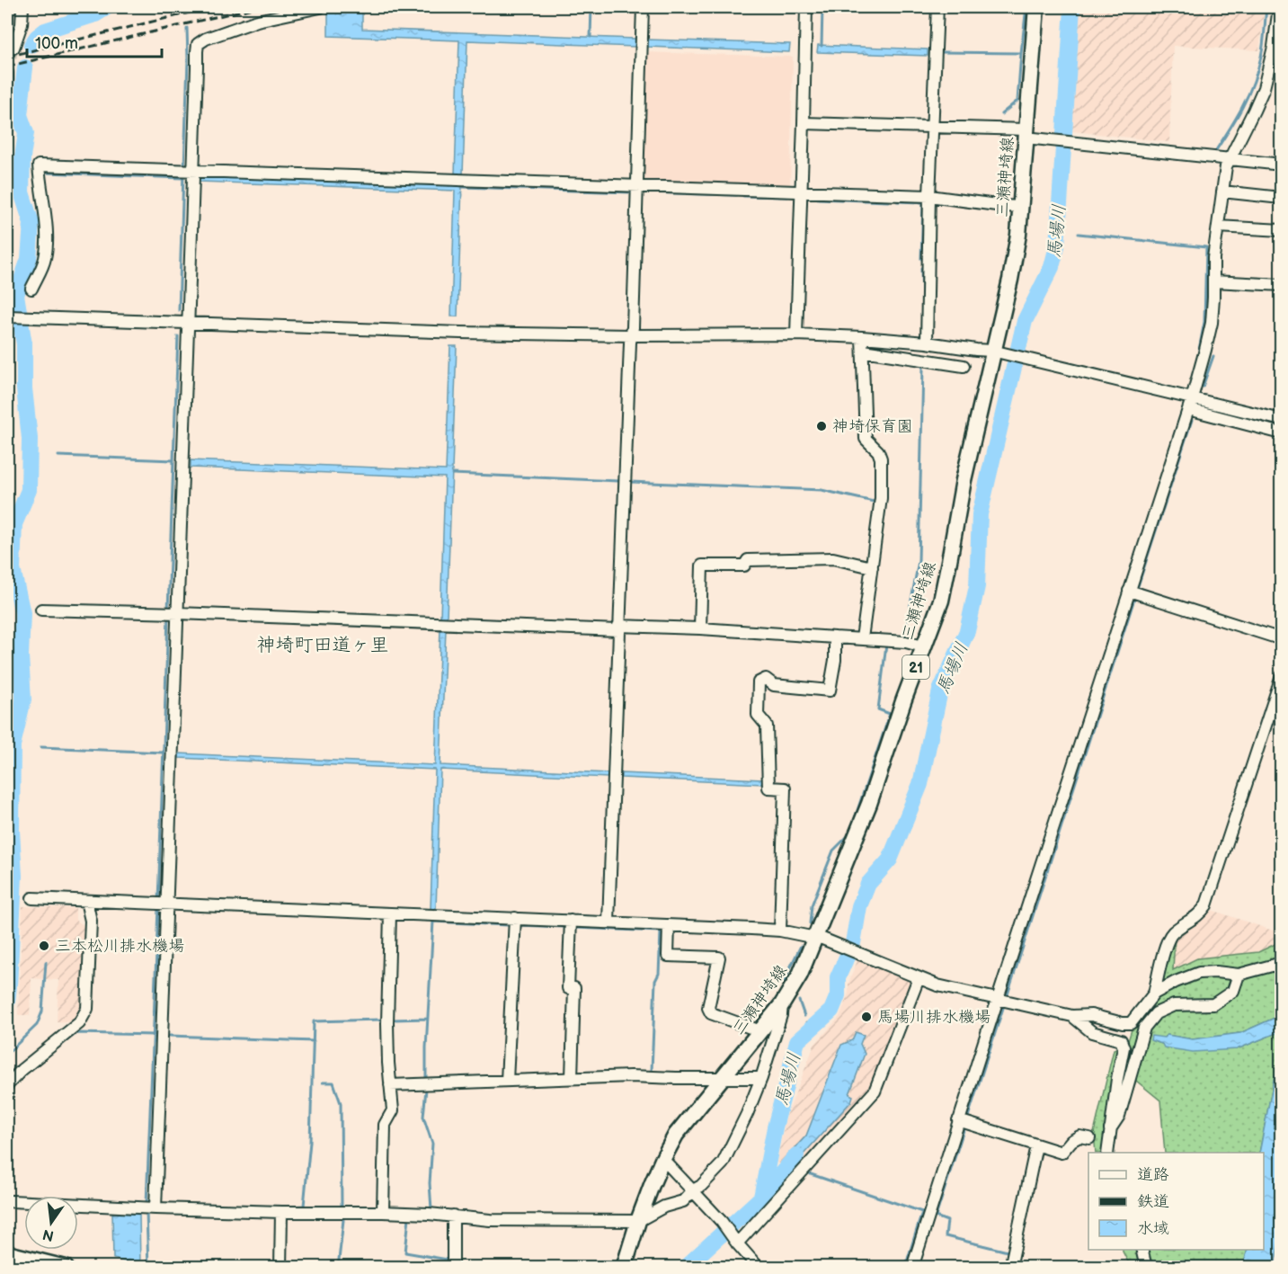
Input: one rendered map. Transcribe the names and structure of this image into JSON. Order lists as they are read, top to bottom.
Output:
{
  "streets": {
    "main road": ["三瀬神埼線", "21"]
  },
  "districts": ["神埼町田道ヶ里"],
  "water": ["馬場川"],
  "places": ["神埼保育園", "三本松川排水機場", "馬場川排水機場"],
  "legend": ["道路", "鉄道", "水域"],
  "scale_bar": "100 m",
  "north": "bottom"
}
